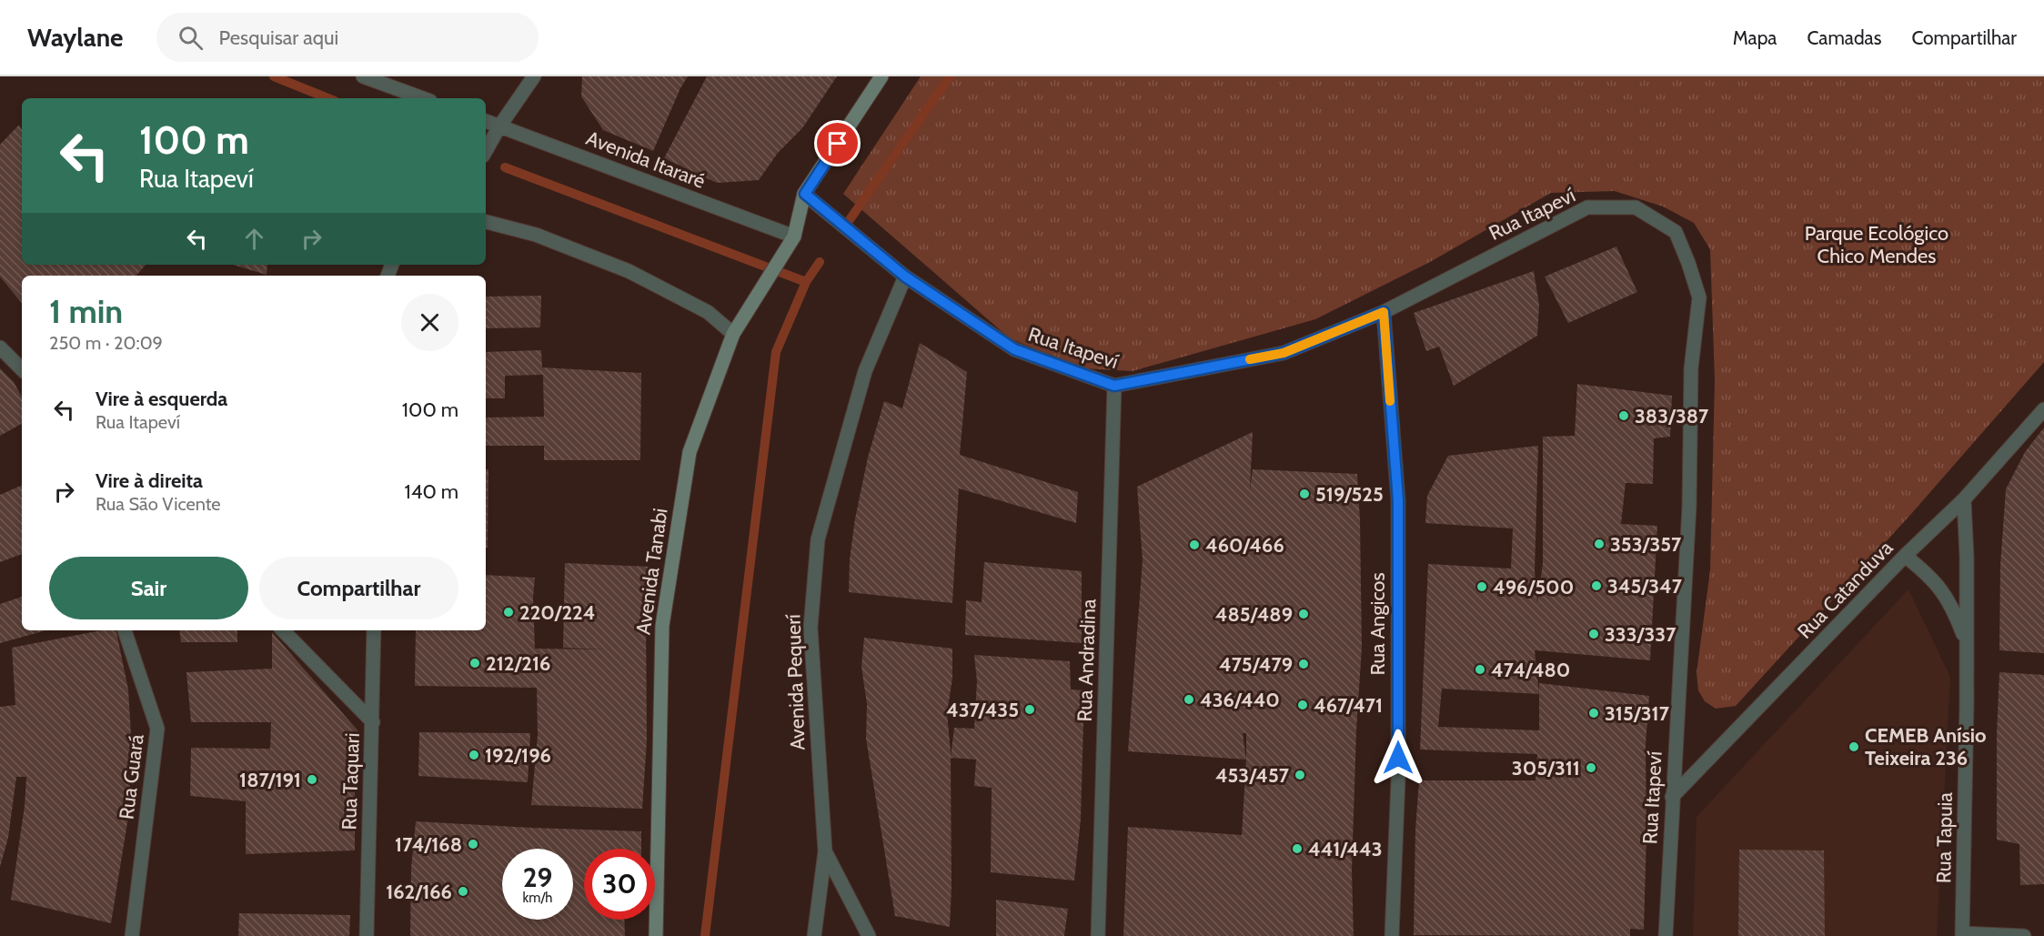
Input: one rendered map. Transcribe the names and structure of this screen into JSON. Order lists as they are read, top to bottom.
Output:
{
  "streets": {
    "street": [
      "Avenida Itararé",
      "Rua Itapeví",
      "Avenida Tanabi",
      "Rua Catanduva",
      "Rua Angicos",
      "Rua Andradina",
      "Avenida Pequerí",
      "Rua Guará",
      "Rua Taquari",
      "Rua Tapuia"
    ]
  },
  "crossings": [
    ["Avenida Itararé", "Avenida Tanabi"],
    ["Rua Itapeví", "Avenida Tanabi"],
    ["Rua Itapeví", "Rua Catanduva"],
    ["Rua Itapeví", "Rua Angicos"],
    ["Rua Itapeví", "Rua Andradina"],
    ["Rua Itapeví", "Avenida Pequerí"],
    ["Rua Catanduva", "Rua Tapuia"]
  ],
  "parks": ["Parque Ecológico Chico Mendes"],
  "places": [
    "383/387",
    "519/525",
    "353/357",
    "460/466",
    "345/347",
    "496/500",
    "220/224",
    "485/489",
    "333/337",
    "212/216",
    "475/479",
    "474/480",
    "436/440",
    "467/471",
    "437/435",
    "315/317",
    "CEMEB Anísio Teixeira 236",
    "192/196",
    "305/311",
    "453/457",
    "187/191",
    "174/168",
    "441/443",
    "162/166"
  ],
  "page": {
    "header": "Waylane",
    "search": "Pesquisar aqui",
    "nav": ["Mapa", "Camadas", "Compartilhar"],
    "turn": ["100 m", "Rua Itapeví"],
    "heading": ["1 min", "250 m · 20:09"],
    "list": [
      {
        "name": "Vire à esquerda",
        "note": "Rua Itapeví",
        "value": "100 m"
      },
      {
        "name": "Vire à direita",
        "note": "Rua São Vicente",
        "value": "140 m"
      }
    ],
    "buttons": ["Sair", "Compartilhar"],
    "speed": "29 km/h",
    "limit": "30"
  }
}
